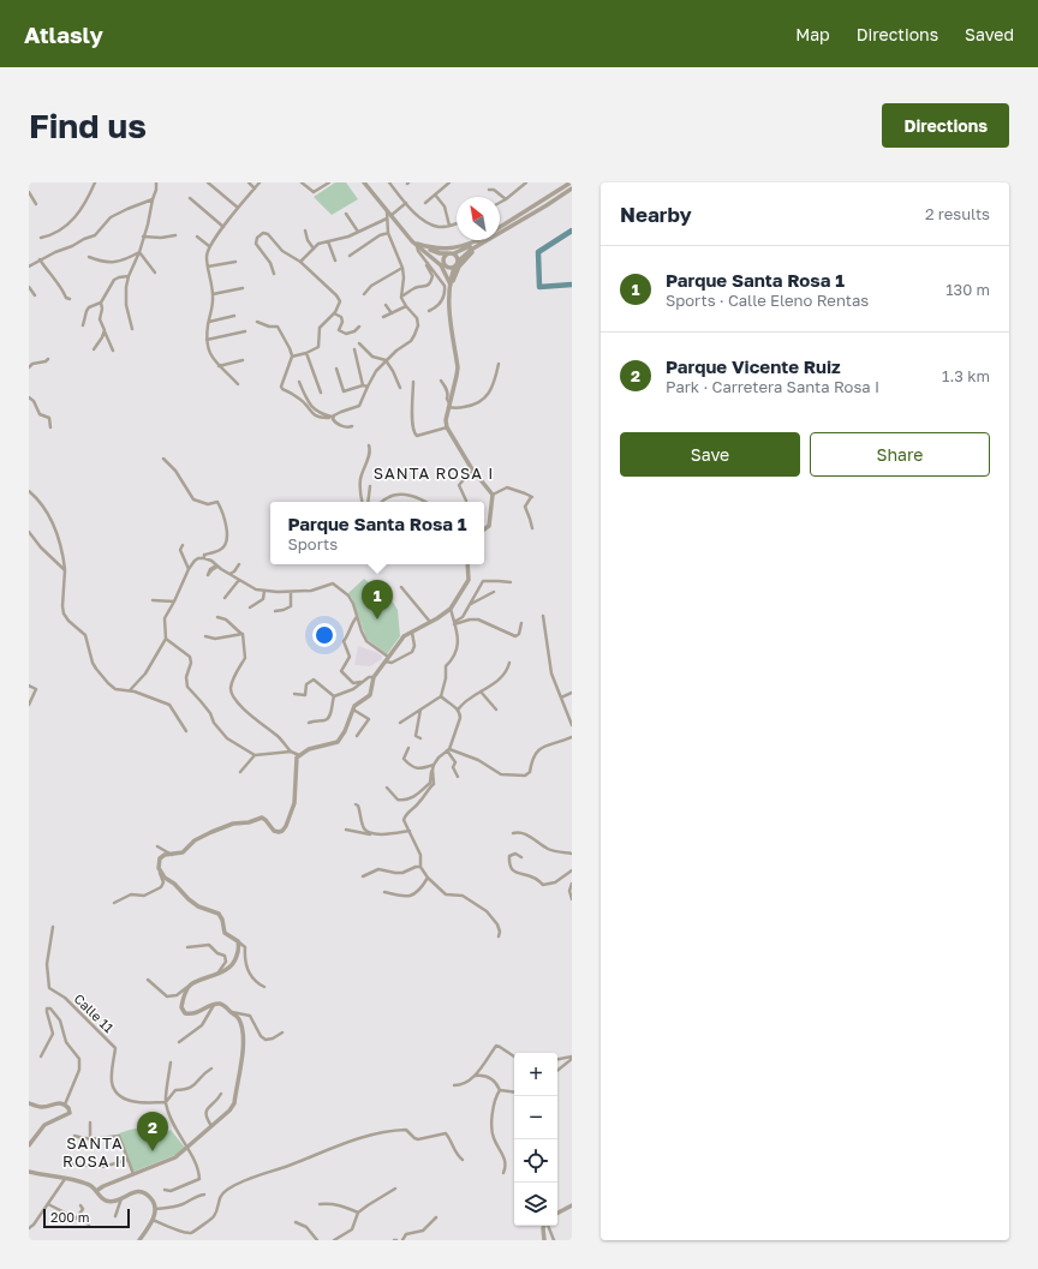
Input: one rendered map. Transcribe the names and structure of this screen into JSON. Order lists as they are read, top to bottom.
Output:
{
  "streets": {
    "street": ["Calle 11"]
  },
  "districts": ["SANTA ROSA I", "SANTA ROSA II"],
  "scale_bar": "200 m",
  "north": "top left",
  "page": {
    "header": "Atlasly",
    "nav": ["Map", "Directions", "Saved"],
    "buttons": [
      "Directions",
      ["Save", "Share"]
    ],
    "title": "Find us",
    "heading": ["Nearby", "2 results"],
    "list": [
      {
        "mark": "1",
        "name": "Parque Santa Rosa 1",
        "note": "Sports · Calle Eleno Rentas",
        "value": "130 m"
      },
      {
        "mark": "2",
        "name": "Parque Vicente Ruiz",
        "note": "Park · Carretera Santa Rosa I",
        "value": "1.3 km"
      }
    ],
    "popup": ["Parque Santa Rosa 1", "Sports"],
    "pins": ["1", "2"],
    "map_buttons": ["+", "−"],
    "scale": "200 m"
  }
}
